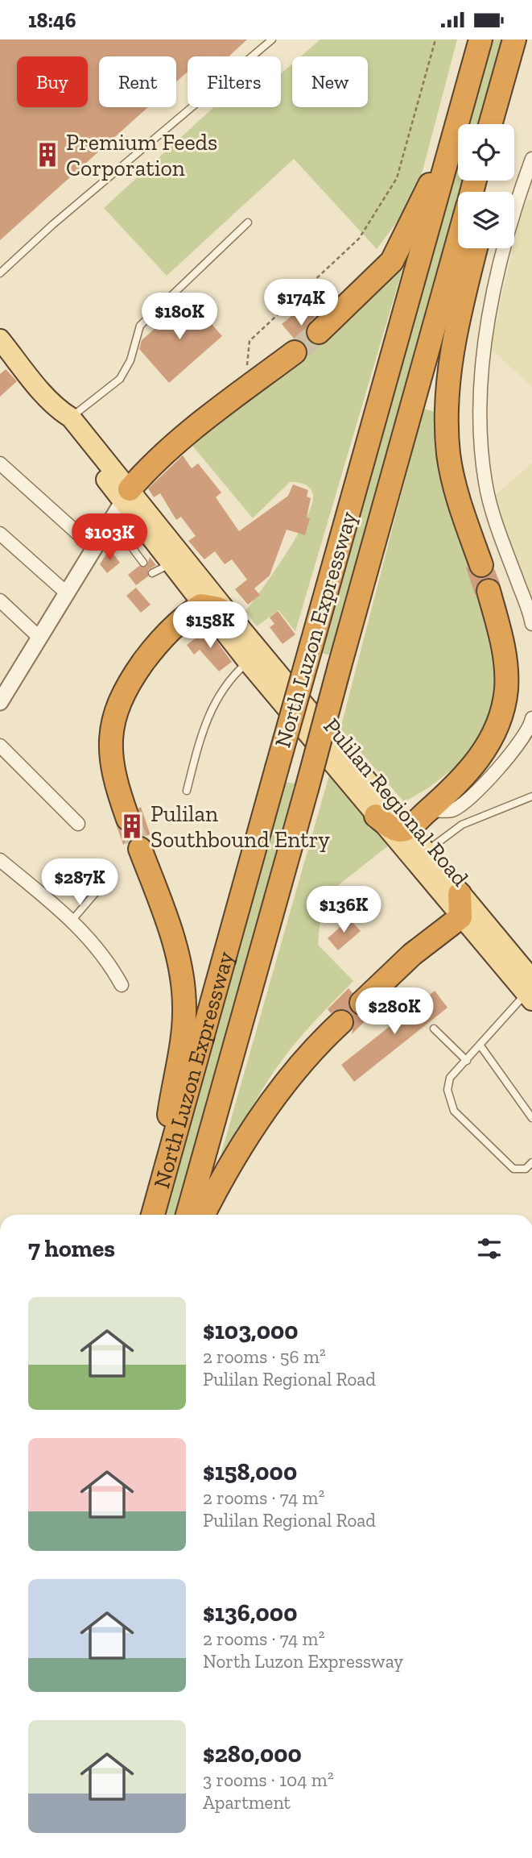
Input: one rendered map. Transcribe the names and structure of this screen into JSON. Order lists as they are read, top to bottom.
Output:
{
  "streets": {
    "highway": ["North Luzon Expressway"],
    "main road": ["Pulilan Regional Road"]
  },
  "places": {
    "building": ["Premium Feeds Corporation", "Pulilan Southbound Entry"]
  },
  "page": {
    "status": "18:46",
    "chip": [
      "Buy",
      "Rent",
      "Filters",
      "New"
    ],
    "price": [
      "$174K",
      "$180K",
      "$103K",
      "$158K",
      "$287K",
      "$136K",
      "$280K"
    ],
    "heading": "7 homes",
    "list": [
      {
        "name": "$103,000",
        "note": "2 rooms · 56 m² · Pulilan Regional Road"
      },
      {
        "name": "$158,000",
        "note": "2 rooms · 74 m² · Pulilan Regional Road"
      },
      {
        "name": "$136,000",
        "note": "2 rooms · 74 m² · North Luzon Expressway"
      },
      {
        "name": "$280,000",
        "note": "3 rooms · 104 m² · Apartment"
      }
    ]
  }
}
